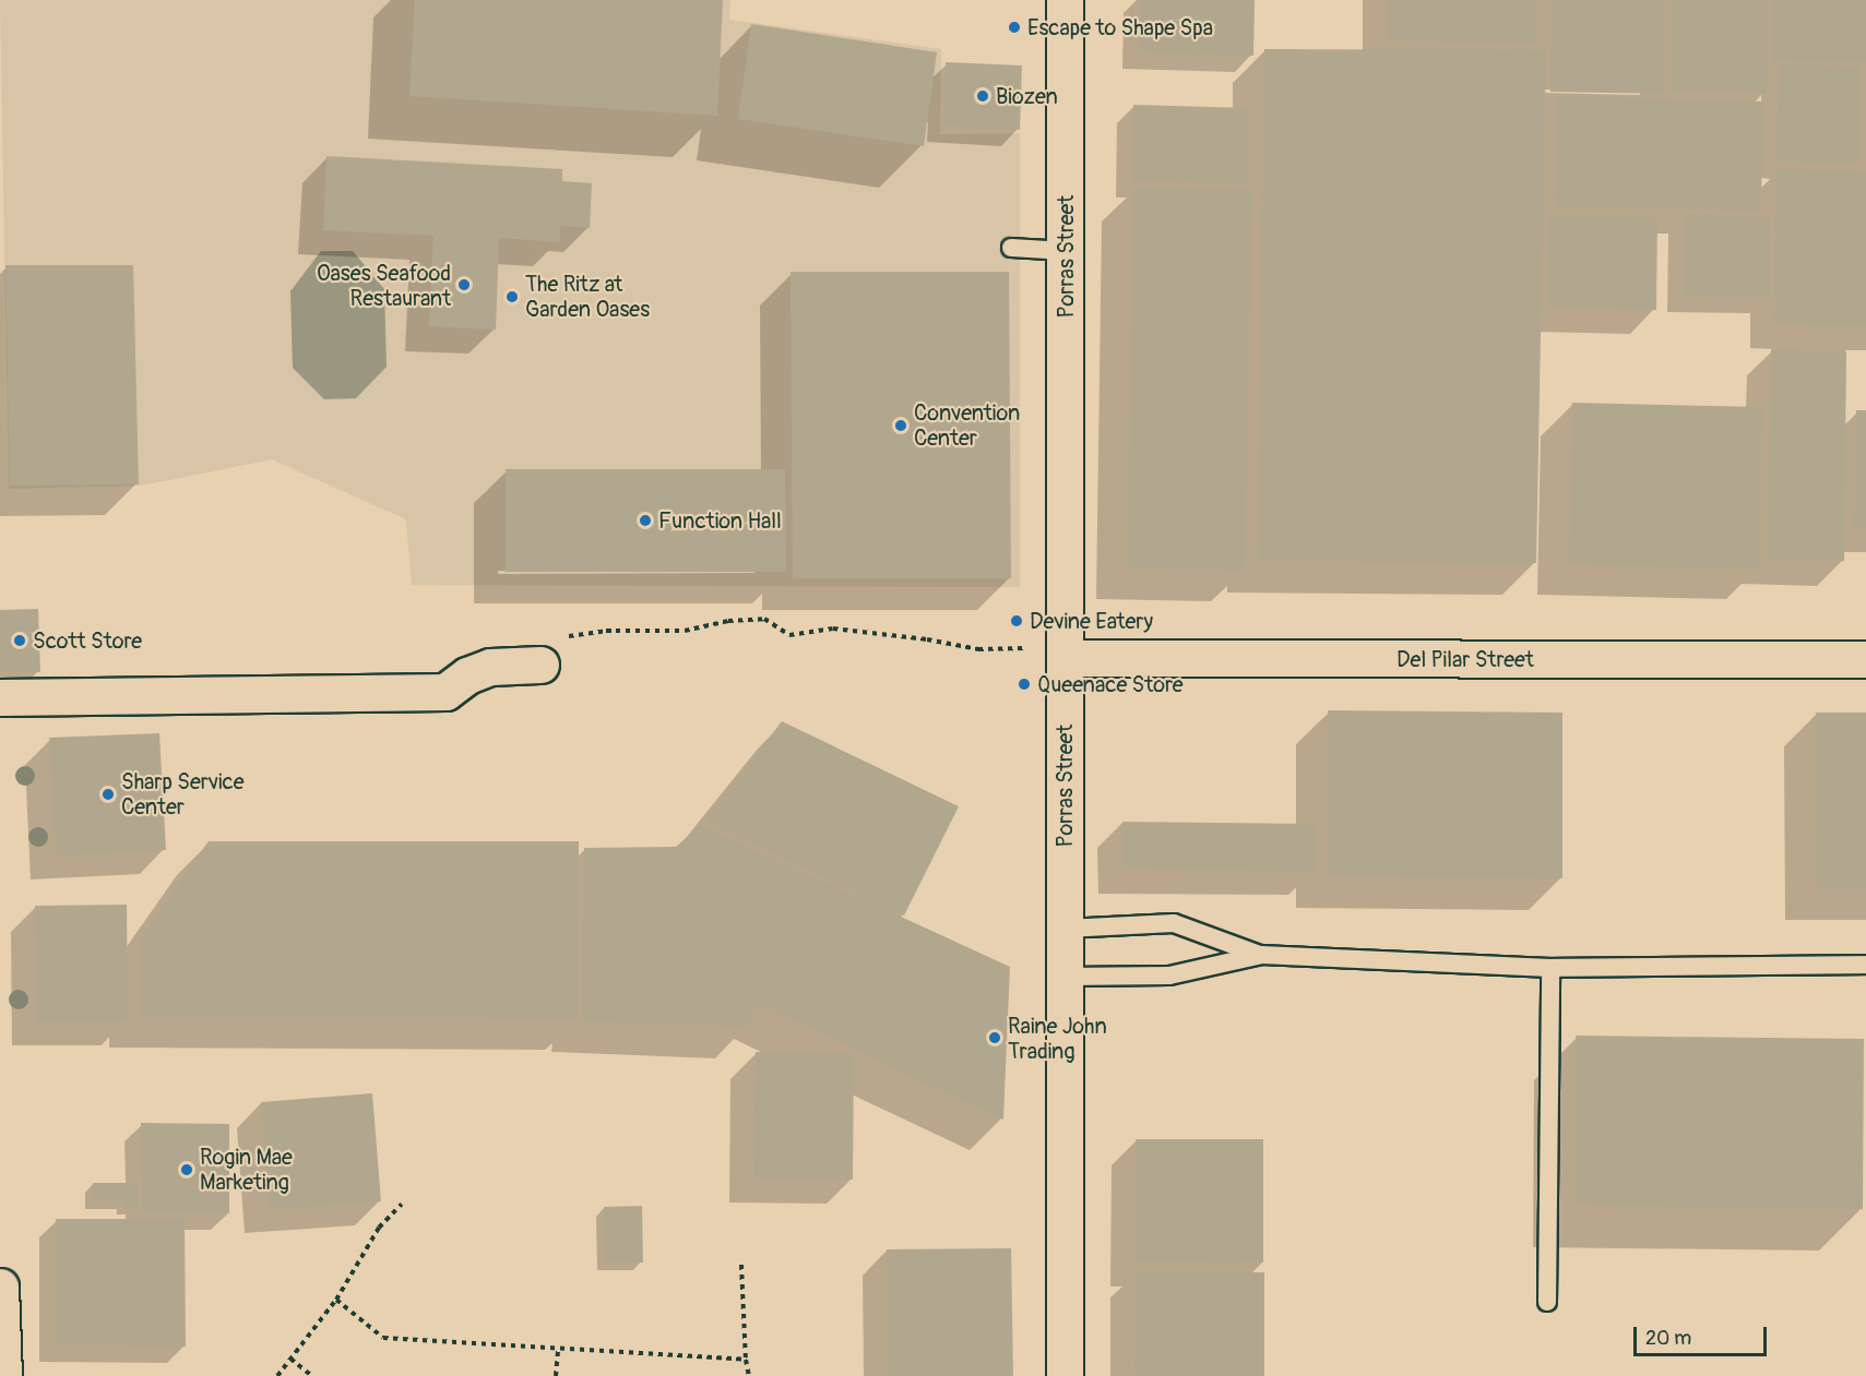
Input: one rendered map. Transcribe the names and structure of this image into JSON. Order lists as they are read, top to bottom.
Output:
{
  "streets": {
    "street": ["Porras Street", "Del Pilar Street"]
  },
  "crossings": [
    ["Porras Street", "Del Pilar Street"]
  ],
  "places": [
    "Escape to Shape Spa",
    "Biozen",
    "Oases Seafood Restaurant",
    "The Ritz at Garden Oases",
    "Convention Center",
    "Function Hall",
    "Devine Eatery",
    "Scott Store",
    "Queenace Store",
    "Sharp Service Center",
    "Raine John Trading",
    "Rogin Mae Marketing"
  ],
  "scale_bar": "20 m"
}
